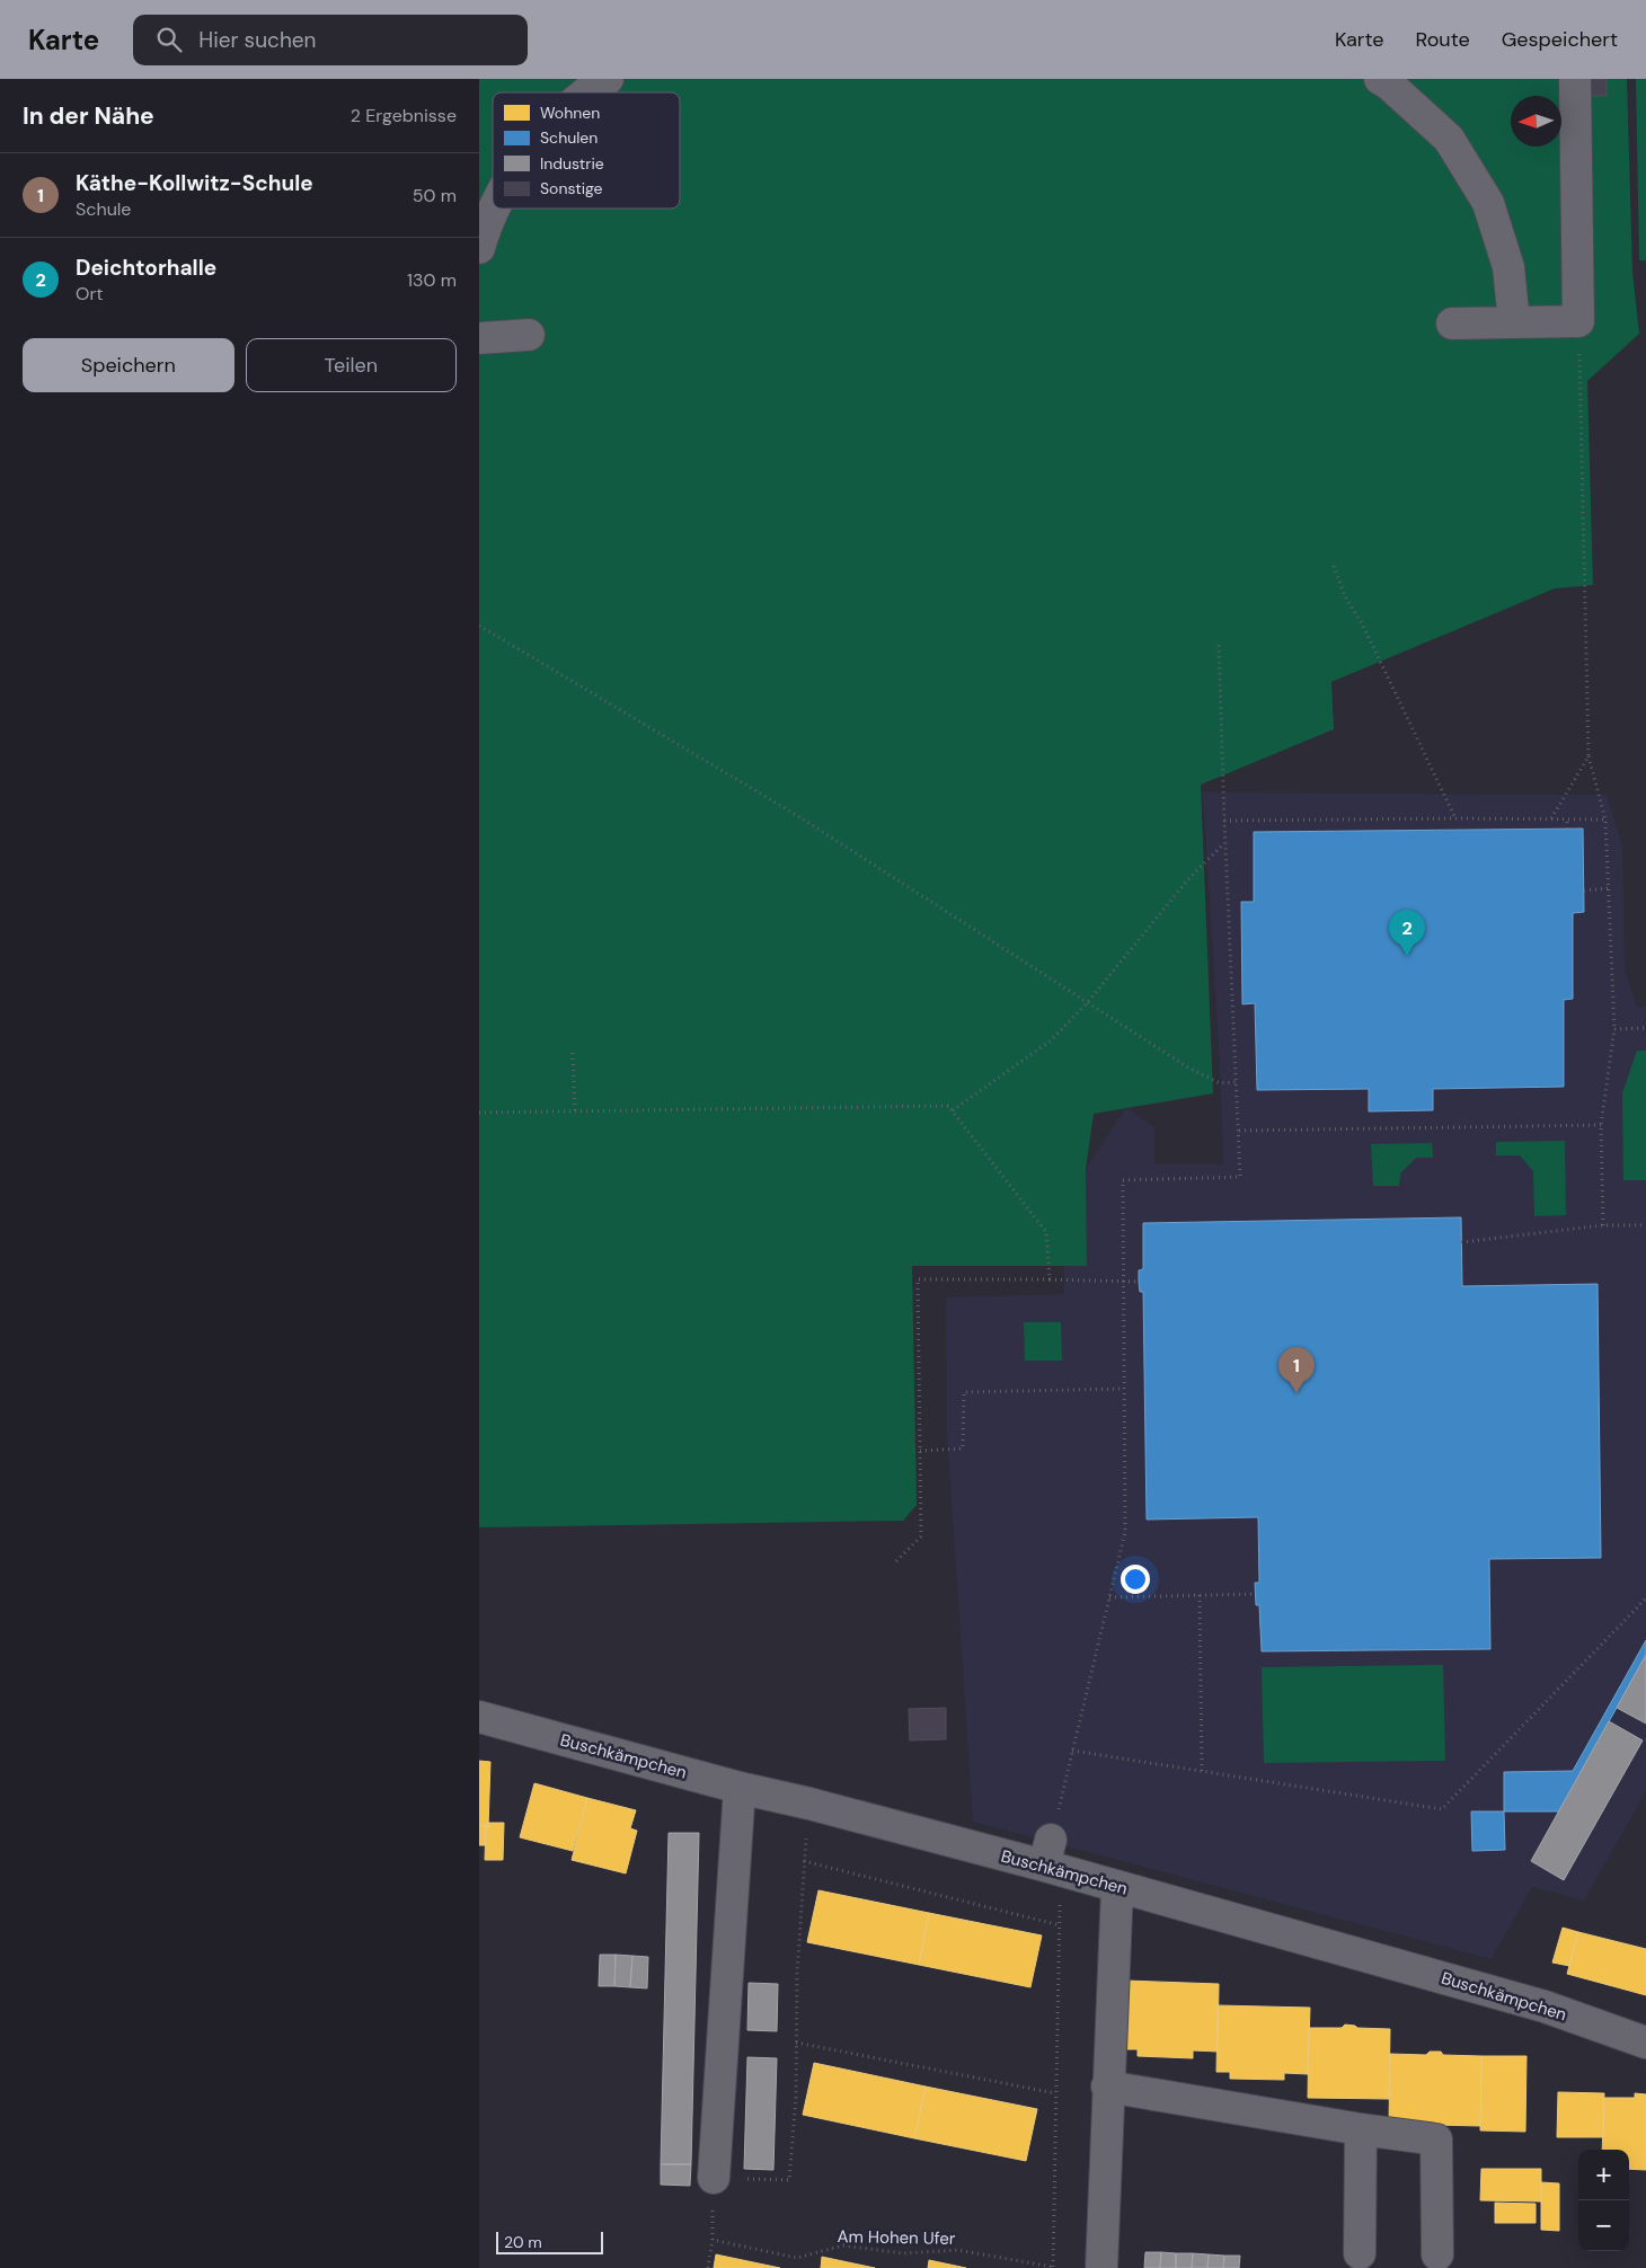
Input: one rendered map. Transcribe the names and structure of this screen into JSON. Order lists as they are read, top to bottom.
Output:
{
  "streets": {
    "street": ["Buschkämpchen"],
    "path": ["Am Hohen Ufer"]
  },
  "crossings": [
    ["Buschkämpchen", "Am Hohen Ufer"]
  ],
  "legend": [
    "Wohnen",
    "Schulen",
    "Industrie",
    "Sonstige"
  ],
  "scale_bar": "20 m",
  "north": "left",
  "page": {
    "header": "Karte",
    "search": "Hier suchen",
    "nav": ["Karte", "Route", "Gespeichert"],
    "heading": ["In der Nähe", "2 Ergebnisse"],
    "list": [
      {
        "mark": "1",
        "name": "Käthe-Kollwitz-Schule",
        "note": "Schule",
        "value": "50 m"
      },
      {
        "mark": "2",
        "name": "Deichtorhalle",
        "note": "Ort",
        "value": "130 m"
      }
    ],
    "buttons": ["Speichern", "Teilen"],
    "pins": ["2", "1"],
    "map_buttons": ["+", "−"],
    "scale": "20 m"
  }
}
